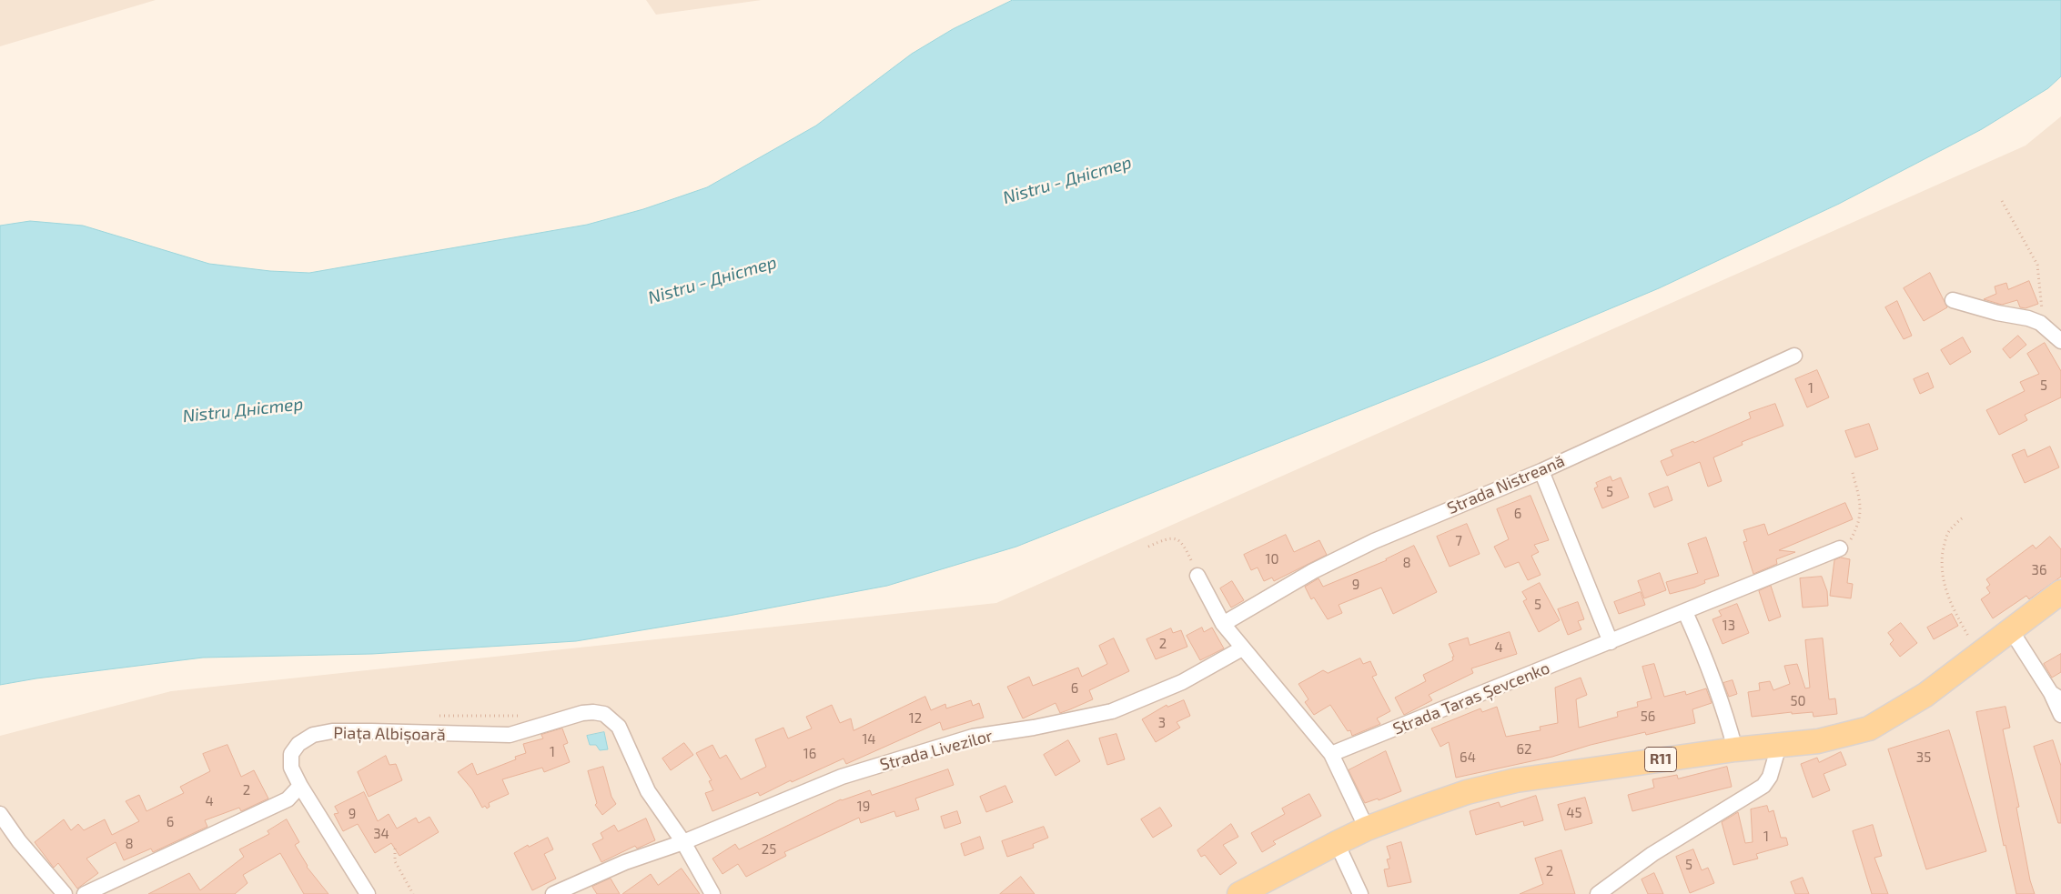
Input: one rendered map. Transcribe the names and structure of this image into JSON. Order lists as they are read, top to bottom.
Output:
{
  "streets": {
    "main road": ["R11"],
    "street": [
      "Strada Nistreană",
      "Strada Taras Șevcenko",
      "Piața Albișoară",
      "Strada Livezilor"
    ]
  },
  "crossings": [
    ["Piața Albișoară", "Strada Livezilor"]
  ],
  "water": ["Nistru - Дністер", "Nistru Дністер"],
  "house_numbers": [
    "5",
    "1",
    "5",
    "6",
    "7",
    "10",
    "8",
    "36",
    "9",
    "5",
    "13",
    "2",
    "4",
    "6",
    "50",
    "56",
    "12",
    "3",
    "14",
    "62",
    "1",
    "16",
    "64",
    "35",
    "2",
    "4",
    "19",
    "45",
    "9",
    "6",
    "34",
    "1",
    "8",
    "25",
    "5",
    "2"
  ]
}
